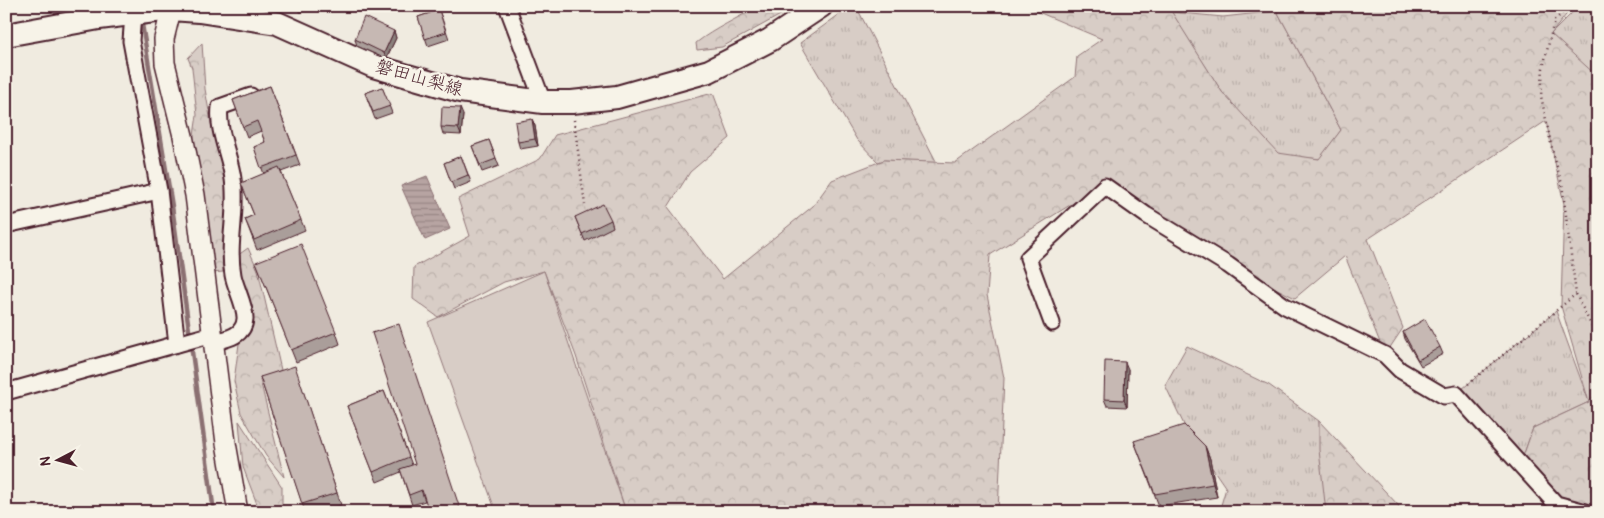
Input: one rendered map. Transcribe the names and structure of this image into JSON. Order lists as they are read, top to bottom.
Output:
{
  "streets": {
    "main road": ["磐田山梨線"]
  },
  "north": "left"
}
